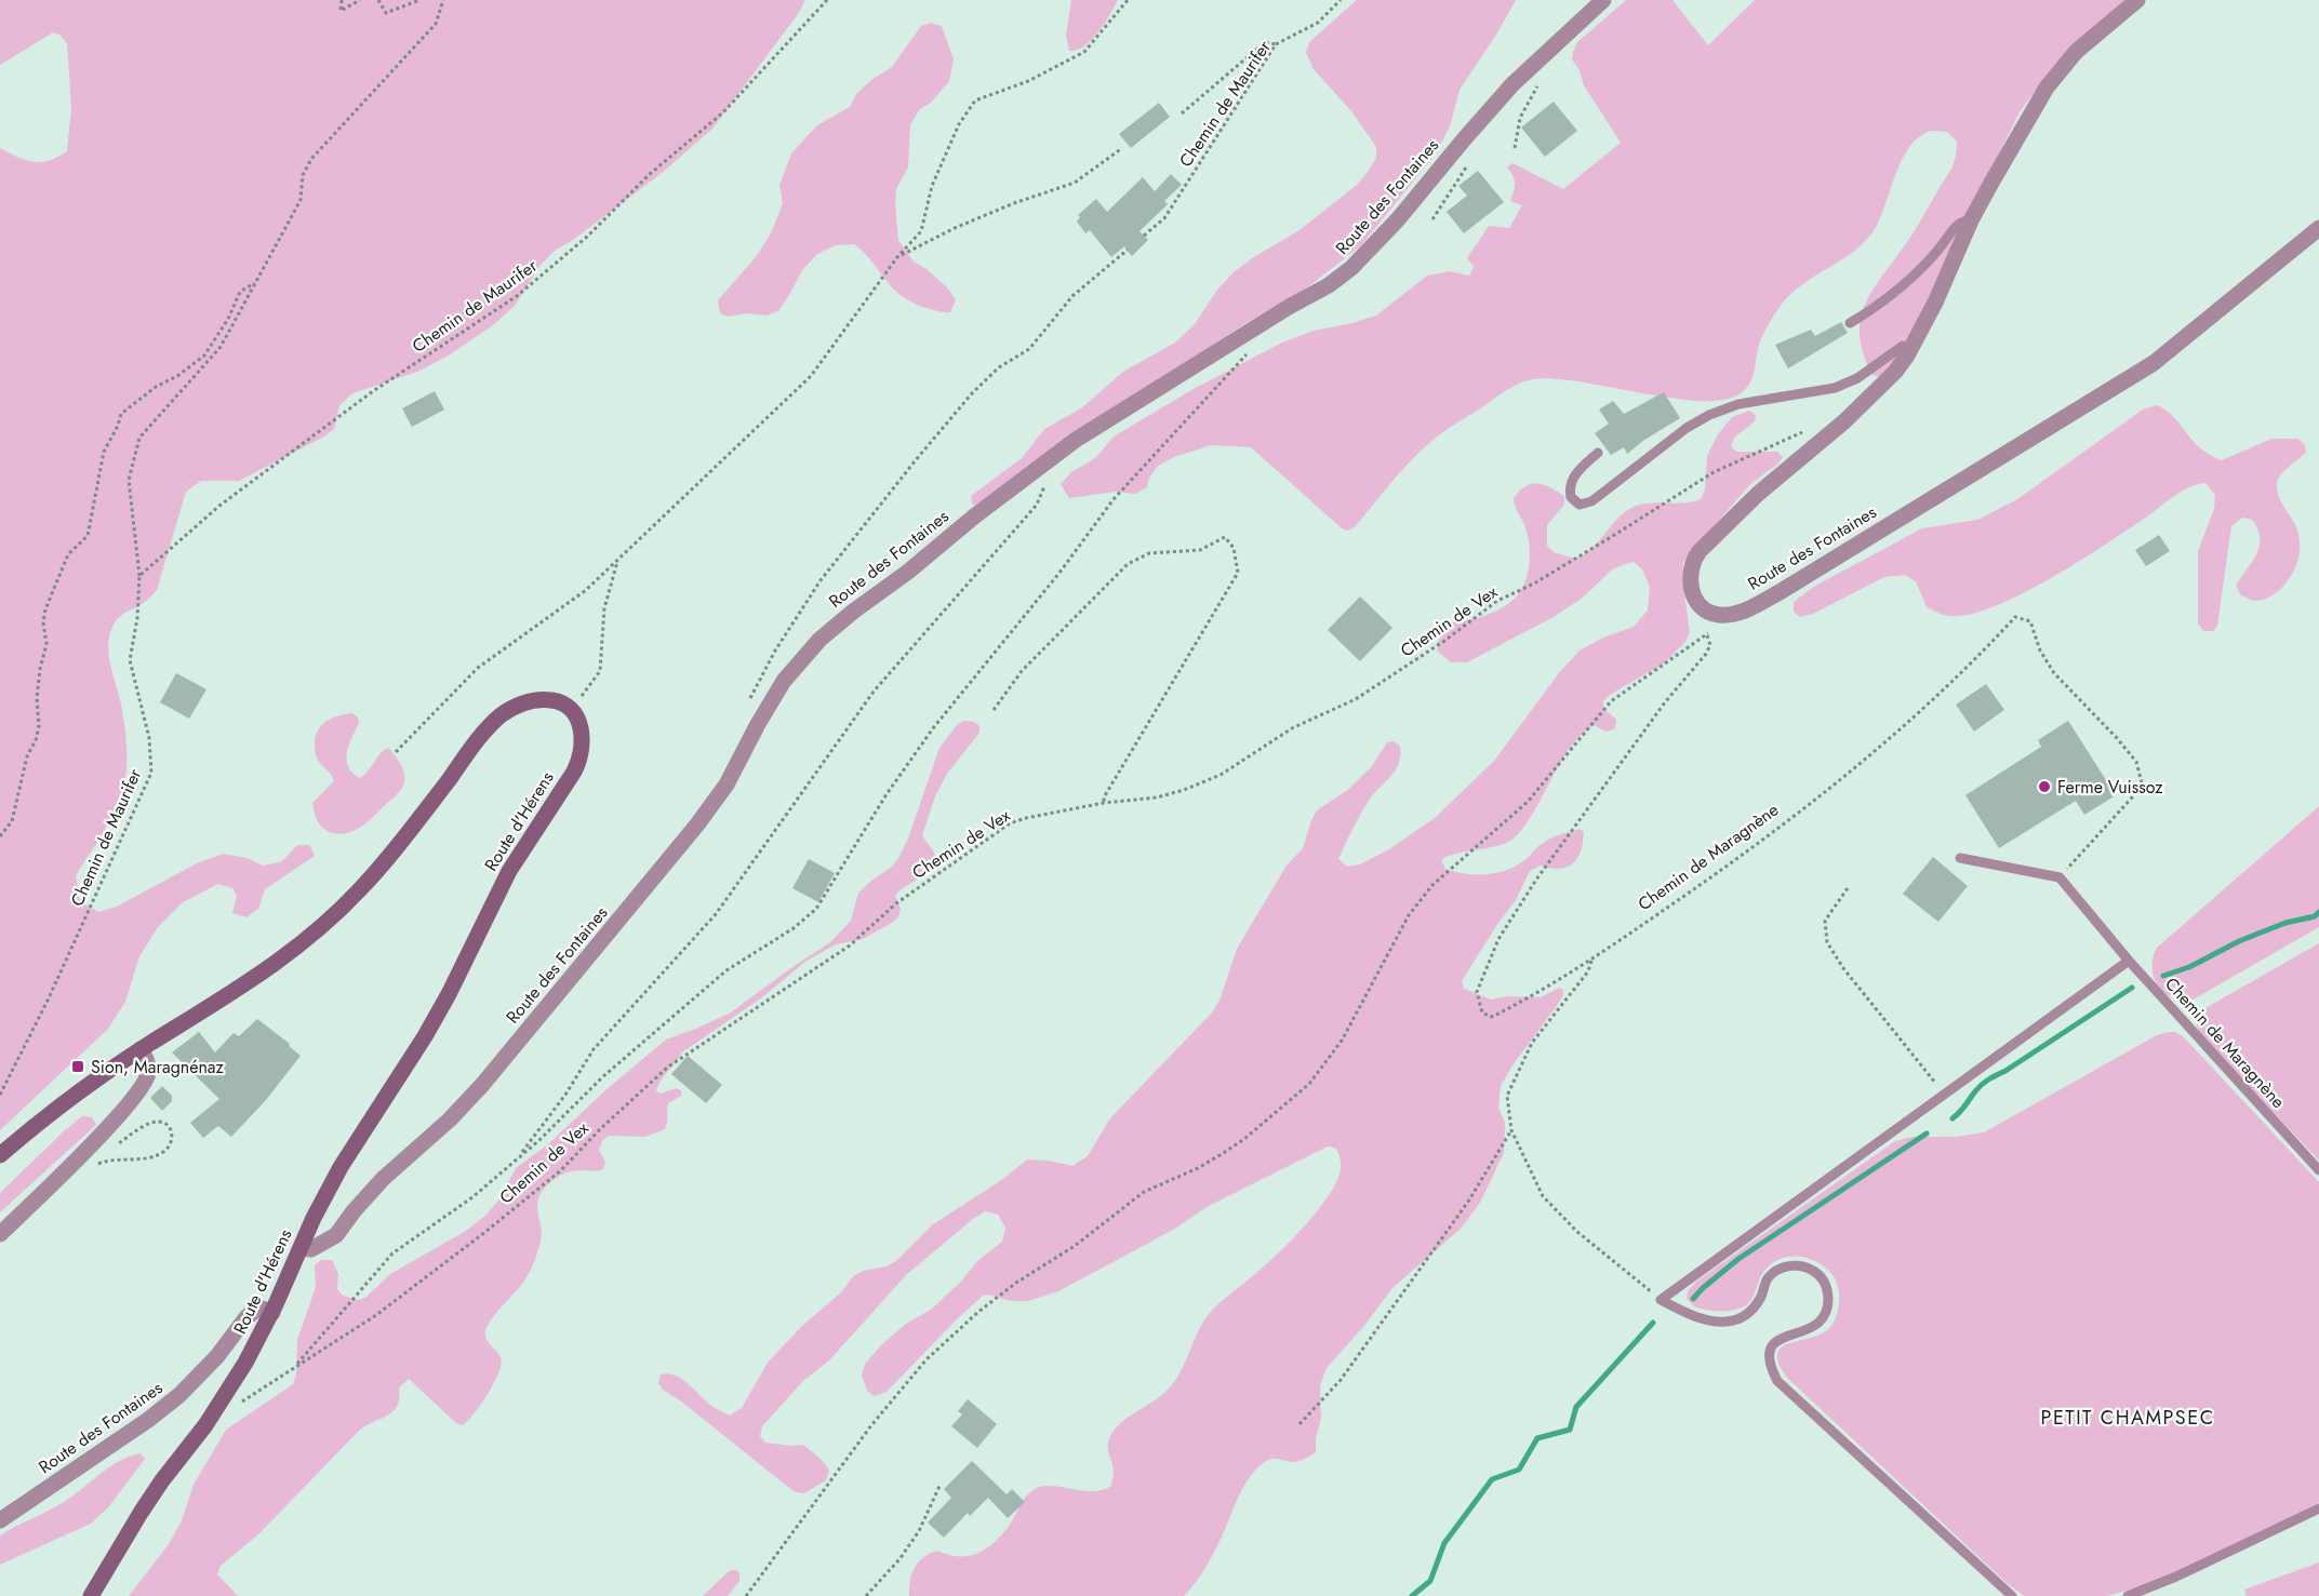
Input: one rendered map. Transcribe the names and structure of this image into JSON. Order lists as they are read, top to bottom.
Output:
{
  "streets": {
    "main road": ["Route d'Hérens"],
    "street": ["Route des Fontaines"],
    "lane": ["Chemin de Maragnène"],
    "path": ["Chemin de Maurifer", "Chemin de Vex"]
  },
  "crossings": [
    ["Route des Fontaines", "Route d'Hérens"],
    ["Chemin de Vex", "Route d'Hérens"]
  ],
  "districts": ["PETIT CHAMPSEC"],
  "places": {
    "other": ["Ferme Vuissoz"],
    "transit": ["Sion, Maragnénaz"]
  }
}
